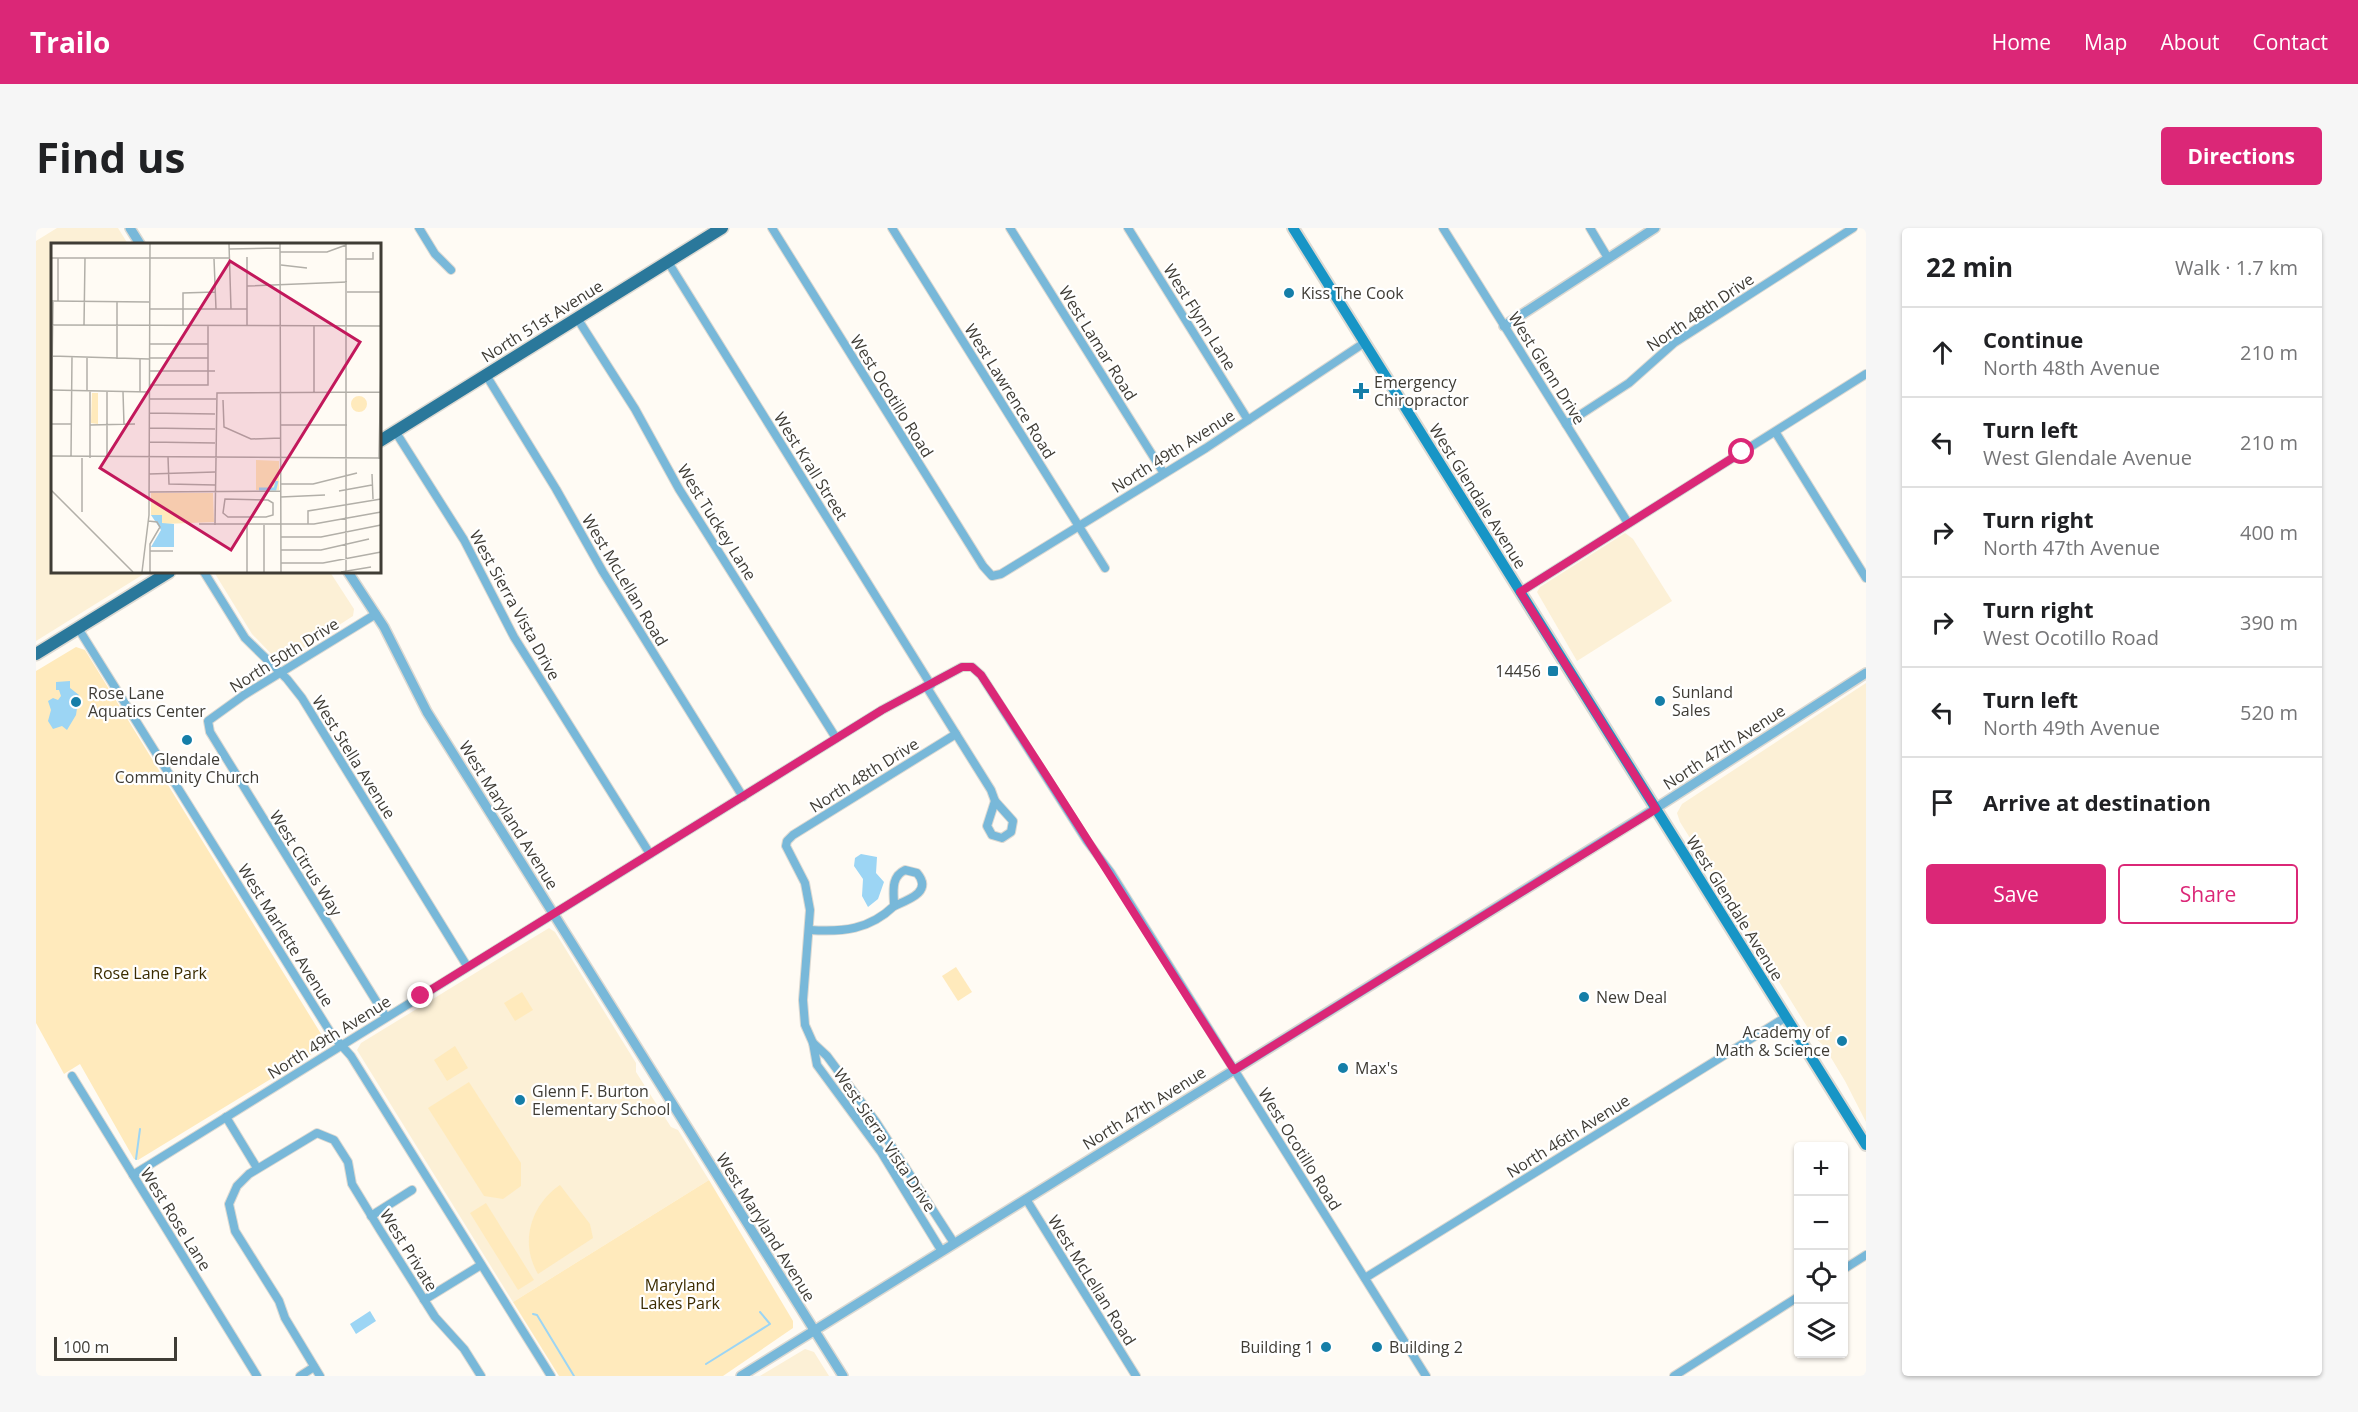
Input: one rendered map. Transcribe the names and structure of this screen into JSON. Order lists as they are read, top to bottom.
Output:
{
  "streets": {
    "main road": ["North 51st Avenue", "West Glendale Avenue"],
    "street": [
      "North 48th Drive",
      "West Flynn Lane",
      "West Lamar Road",
      "West Glenn Drive",
      "West Lawrence Road",
      "West Ocotillo Road",
      "North 49th Avenue",
      "West Krall Street",
      "West Tuckey Lane",
      "West McLellan Road",
      "West Sierra Vista Drive",
      "North 50th Drive",
      "North 47th Avenue",
      "West Stella Avenue",
      "West Maryland Avenue",
      "West Citrus Way",
      "West Marlette Avenue",
      "North 46th Avenue",
      "West Rose Lane",
      "West Private"
    ]
  },
  "crossings": [
    ["North 48th Drive", "West Glenn Drive"],
    ["North 48th Drive", "West Krall Street"],
    ["North 48th Drive", "West Sierra Vista Drive"],
    ["West Flynn Lane", "North 49th Avenue"],
    ["North 51st Avenue", "West Krall Street"],
    ["North 51st Avenue", "West Tuckey Lane"],
    ["North 51st Avenue", "West McLellan Road"],
    ["North 51st Avenue", "West Sierra Vista Drive"],
    ["West Lamar Road", "North 49th Avenue"],
    ["West Lawrence Road", "North 49th Avenue"],
    ["West Ocotillo Road", "North 49th Avenue"],
    ["West Ocotillo Road", "North 47th Avenue"],
    ["West Ocotillo Road", "North 46th Avenue"],
    ["North 49th Avenue", "West Krall Street"],
    ["North 49th Avenue", "West Glendale Avenue"],
    ["North 49th Avenue", "West Tuckey Lane"],
    ["North 49th Avenue", "West McLellan Road"],
    ["North 49th Avenue", "West Sierra Vista Drive"],
    ["North 49th Avenue", "West Stella Avenue"],
    ["North 49th Avenue", "West Maryland Avenue"],
    ["North 49th Avenue", "West Citrus Way"],
    ["North 49th Avenue", "West Marlette Avenue"],
    ["North 49th Avenue", "West Rose Lane"],
    ["West Glendale Avenue", "North 47th Avenue"],
    ["West Glendale Avenue", "North 46th Avenue"],
    ["West McLellan Road", "North 47th Avenue"],
    ["West Sierra Vista Drive", "North 47th Avenue"],
    ["North 50th Drive", "West Stella Avenue"],
    ["North 50th Drive", "West Maryland Avenue"],
    ["North 50th Drive", "West Citrus Way"],
    ["North 47th Avenue", "West Maryland Avenue"]
  ],
  "parks": ["Rose Lane Park", "Maryland Lakes Park"],
  "places": {
    "other": [
      "Kiss The Cook",
      "Sunland Sales",
      "Rose Lane Aquatics Center",
      "Glendale Community Church",
      "New Deal",
      "Academy of Math & Science",
      "Max's",
      "Glenn F. Burton Elementary School",
      "Building 1",
      "Building 2"
    ],
    "health": ["Emergency Chiropractor"],
    "transit": ["14456"]
  },
  "scale_bar": "100 m",
  "page": {
    "header": "Trailo",
    "nav": [
      "Home",
      "Map",
      "About",
      "Contact"
    ],
    "buttons": [
      "Directions",
      ["Save", "Share"]
    ],
    "title": "Find us",
    "heading": ["22 min", "Walk · 1.7 km"],
    "list": [
      ["Continue", "North 48th Avenue", "210 m"],
      ["Turn left", "West Glendale Avenue", "210 m"],
      ["Turn right", "North 47th Avenue", "400 m"],
      ["Turn right", "West Ocotillo Road", "390 m"],
      ["Turn left", "North 49th Avenue", "520 m"],
      "Arrive at destination"
    ],
    "map_buttons": ["+", "−"],
    "scale": "100 m"
  }
}
